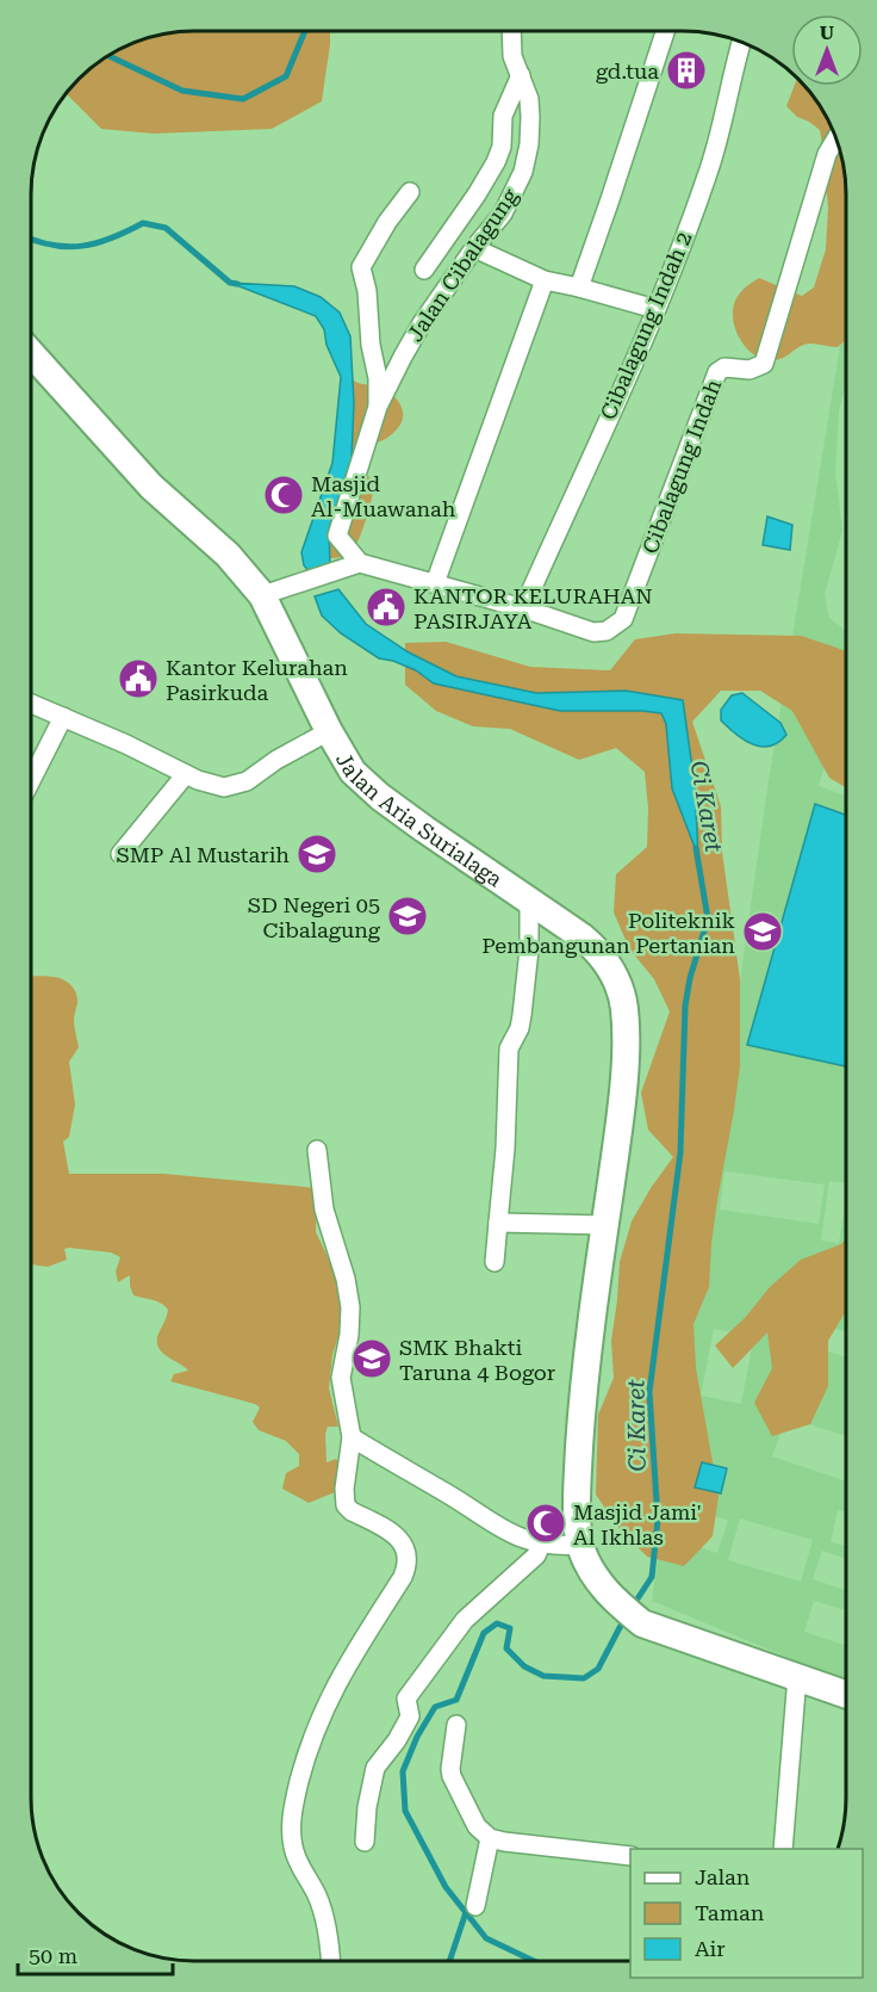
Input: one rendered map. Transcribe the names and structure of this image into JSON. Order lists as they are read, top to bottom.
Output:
{
  "streets": {
    "main road": ["Jalan Aria Surialaga"],
    "street": ["Jalan Cibalagung", "Cibalagung Indah 2", "Cibalagung Indah"]
  },
  "crossings": [
    ["Jalan Cibalagung", "Cibalagung Indah"],
    ["Cibalagung Indah 2", "Cibalagung Indah"]
  ],
  "water": ["Ci Karet"],
  "places": {
    "building": ["gd.tua"],
    "mosque": ["Masjid Al-Muawanah", "Masjid Jami' Al Ikhlas"],
    "public building": ["KANTOR KELURAHAN PASIRJAYA", "Kantor Kelurahan Pasirkuda"],
    "school or university": [
      "SMP Al Mustarih",
      "SD Negeri 05 Cibalagung",
      "Politeknik Pembangunan Pertanian",
      "SMK Bhakti Taruna 4 Bogor"
    ]
  },
  "legend": ["Jalan", "Taman", "Air"],
  "scale_bar": "50 m",
  "north": "top"
}
